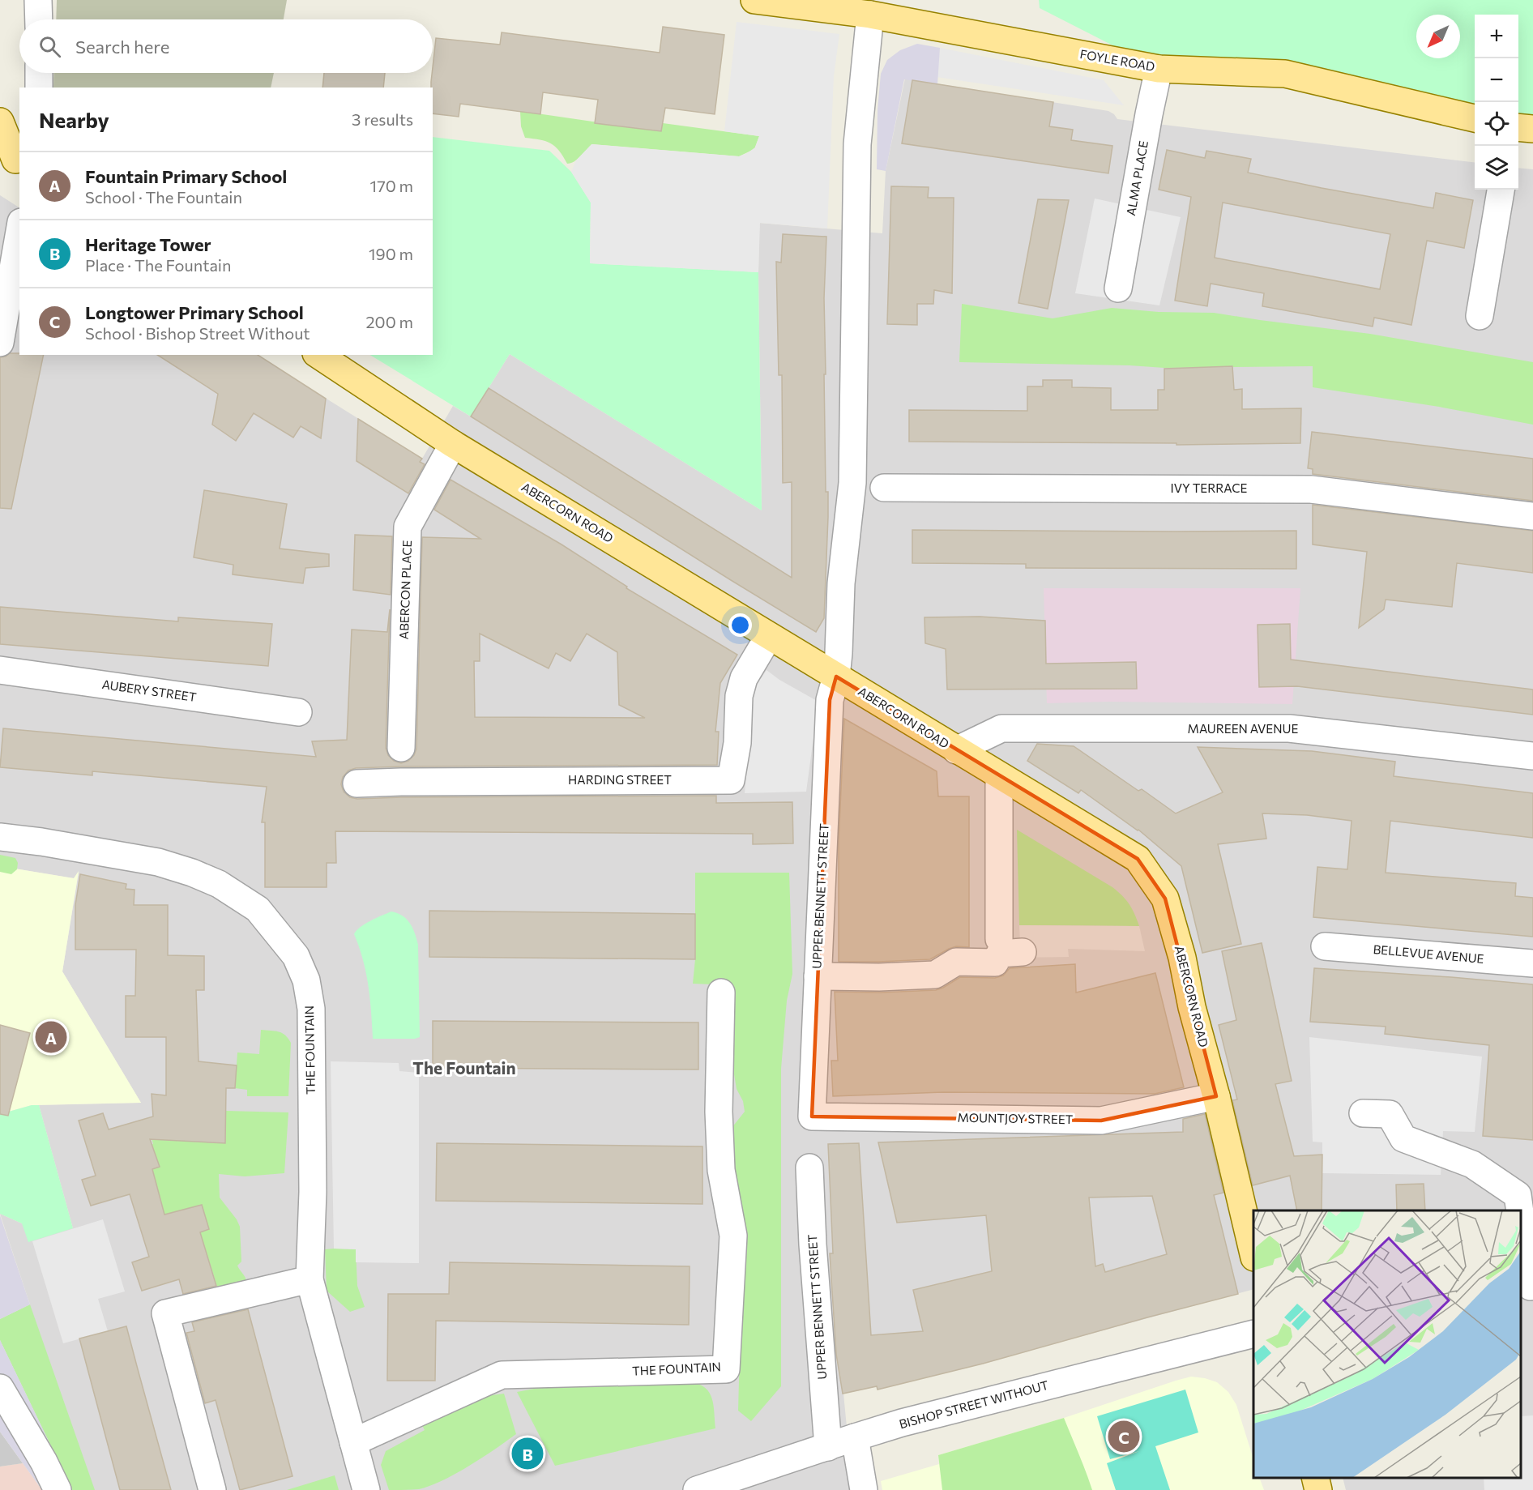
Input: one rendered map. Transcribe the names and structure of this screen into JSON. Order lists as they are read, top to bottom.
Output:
{
  "streets": {
    "main road": ["FOYLE ROAD", "ABERCORN ROAD"],
    "street": [
      "ALMA PLACE",
      "IVY TERRACE",
      "ABERCON PLACE",
      "AUBERY STREET",
      "MAUREEN AVENUE",
      "HARDING STREET",
      "UPPER BENNETT STREET",
      "BELLEVUE AVENUE",
      "THE FOUNTAIN",
      "MOUNTJOY STREET",
      "BISHOP STREET WITHOUT"
    ]
  },
  "crossings": [
    ["FOYLE ROAD", "ALMA PLACE"],
    ["FOYLE ROAD", "UPPER BENNETT STREET"],
    ["ABERCORN ROAD", "ABERCON PLACE"],
    ["ABERCORN ROAD", "MAUREEN AVENUE"],
    ["ABERCORN ROAD", "HARDING STREET"],
    ["ABERCORN ROAD", "UPPER BENNETT STREET"],
    ["ABERCORN ROAD", "MOUNTJOY STREET"],
    ["UPPER BENNETT STREET", "MOUNTJOY STREET"],
    ["UPPER BENNETT STREET", "BISHOP STREET WITHOUT"]
  ],
  "districts": ["The Fountain"],
  "north": "bottom left",
  "page": {
    "map_buttons": ["+", "−"],
    "search": "Search here",
    "heading": ["Nearby", "3 results"],
    "list": [
      {
        "mark": "A",
        "name": "Fountain Primary School",
        "note": "School · The Fountain",
        "value": "170 m"
      },
      {
        "mark": "B",
        "name": "Heritage Tower",
        "note": "Place · The Fountain",
        "value": "190 m"
      },
      {
        "mark": "C",
        "name": "Longtower Primary School",
        "note": "School · Bishop Street Without",
        "value": "200 m"
      }
    ],
    "pins": ["A", "C", "B"]
  }
}
